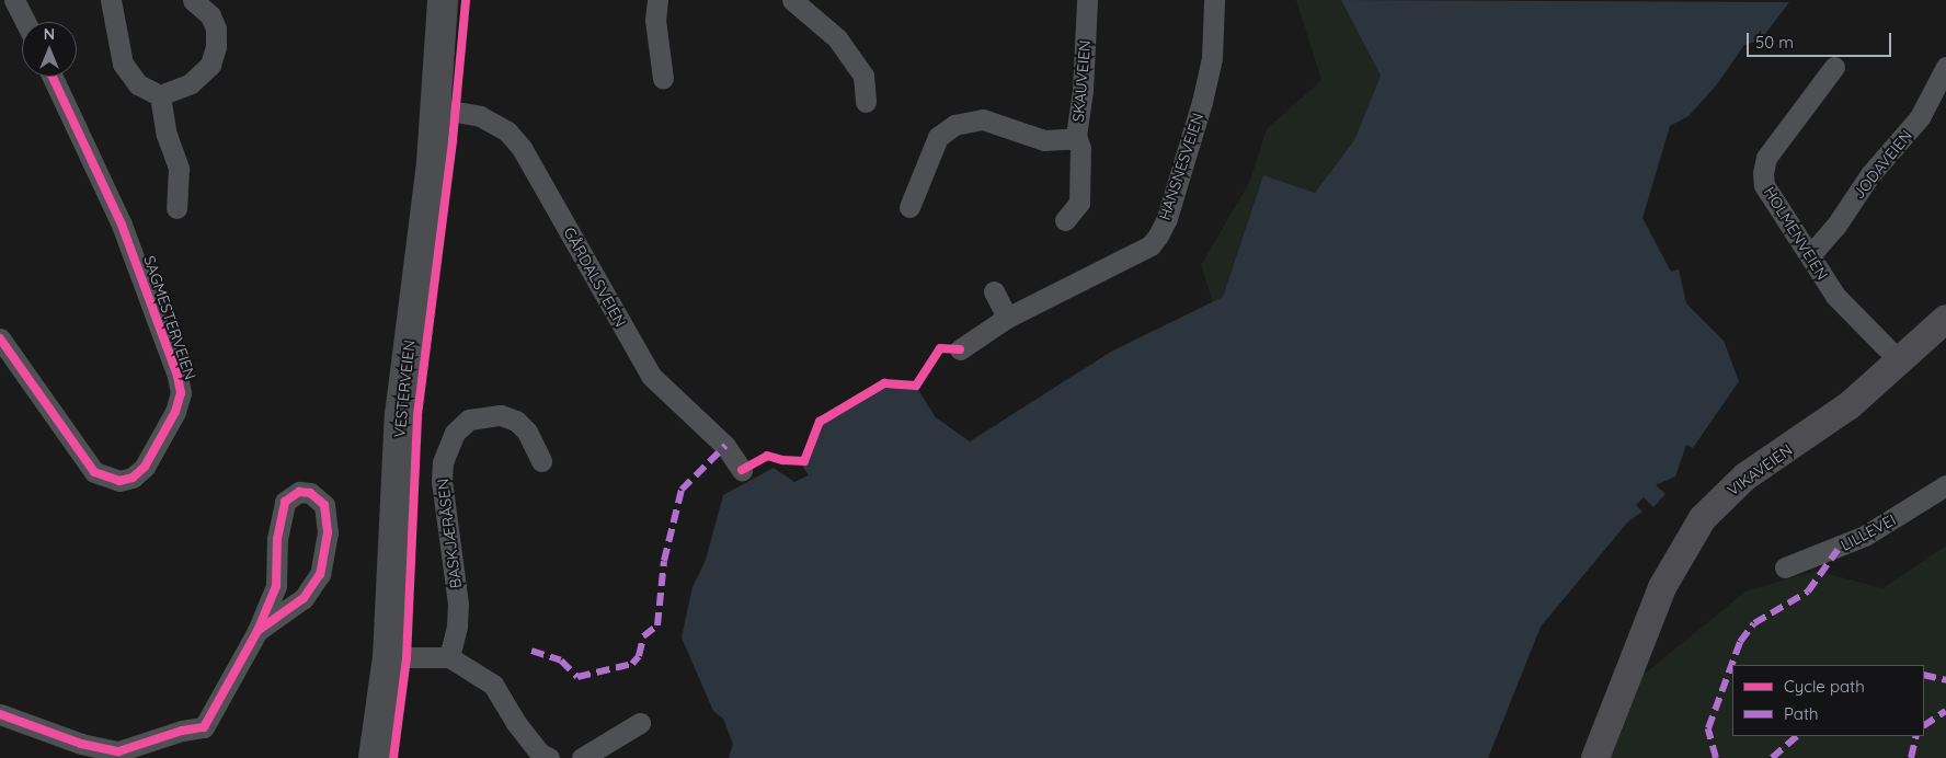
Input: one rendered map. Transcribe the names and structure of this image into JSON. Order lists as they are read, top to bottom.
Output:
{
  "streets": {
    "main road": ["VESTERVEIEN", "VIKAVEIEN"],
    "street": [
      "SKAUVEIEN",
      "JODAVEIEN",
      "HANSNESVEIEN",
      "HOLMENVEIEN",
      "GÅRDALSVEIEN",
      "SAGMESTERVEIEN",
      "LILLEVEI",
      "BASKJÆRÅSEN"
    ]
  },
  "crossings": [
    ["JODAVEIEN", "HOLMENVEIEN"],
    ["HOLMENVEIEN", "VIKAVEIEN"],
    ["GÅRDALSVEIEN", "VESTERVEIEN"]
  ],
  "legend": ["Cycle path", "Path"],
  "scale_bar": "50 m",
  "north": "top"
}
